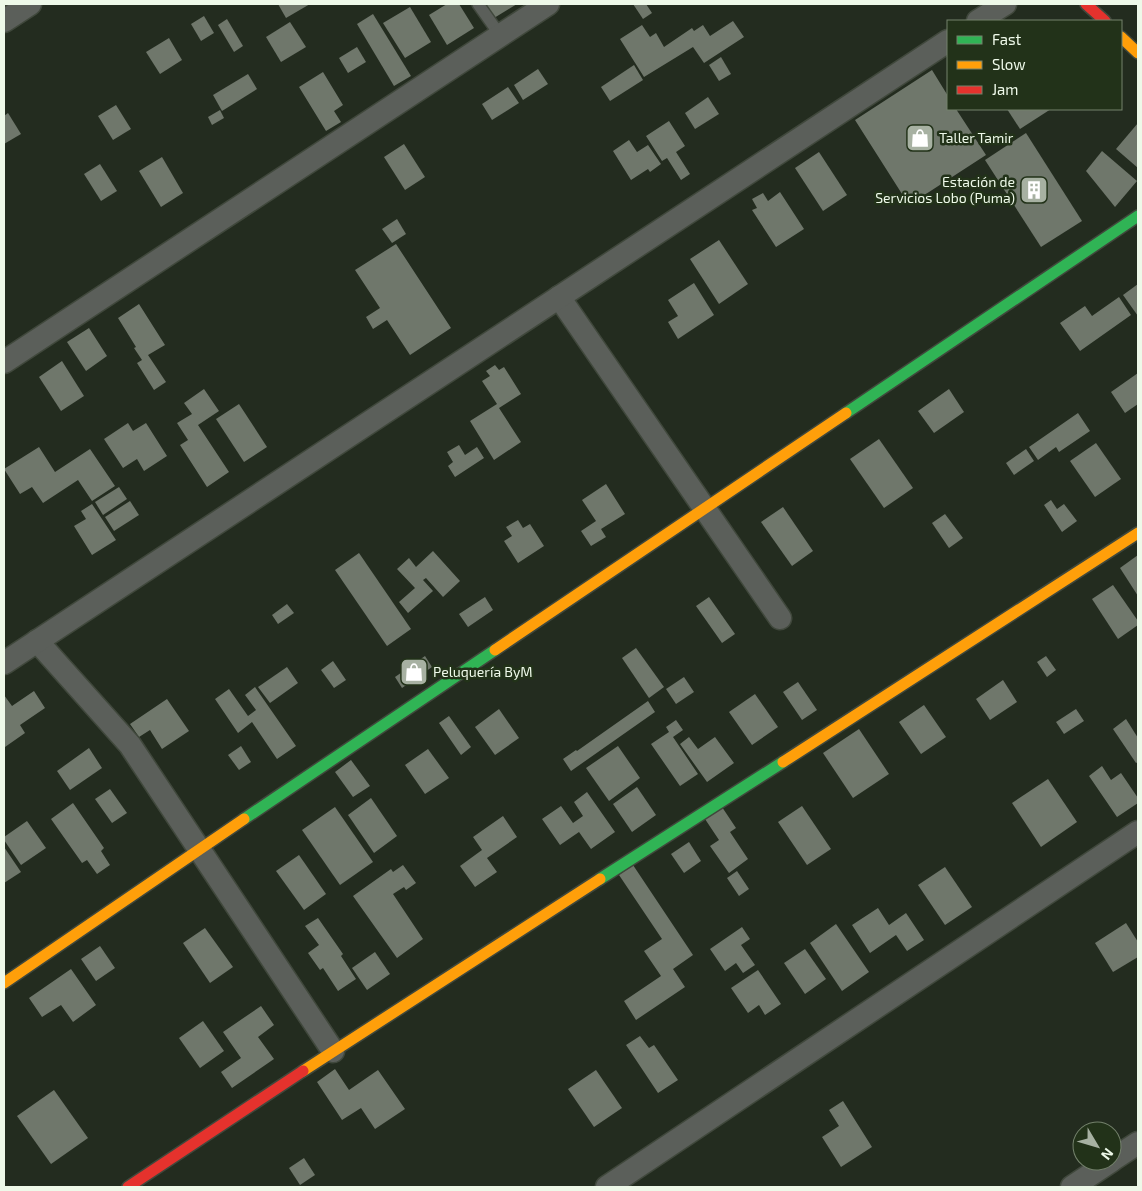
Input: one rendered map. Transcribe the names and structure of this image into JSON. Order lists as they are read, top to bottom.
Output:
{
  "places": {
    "shop": ["Taller Tamir", "Peluquería ByM"],
    "building": ["Estación de Servicios Lobo (Puma)"]
  },
  "legend": ["Fast", "Slow", "Jam"],
  "north": "bottom right"
}
